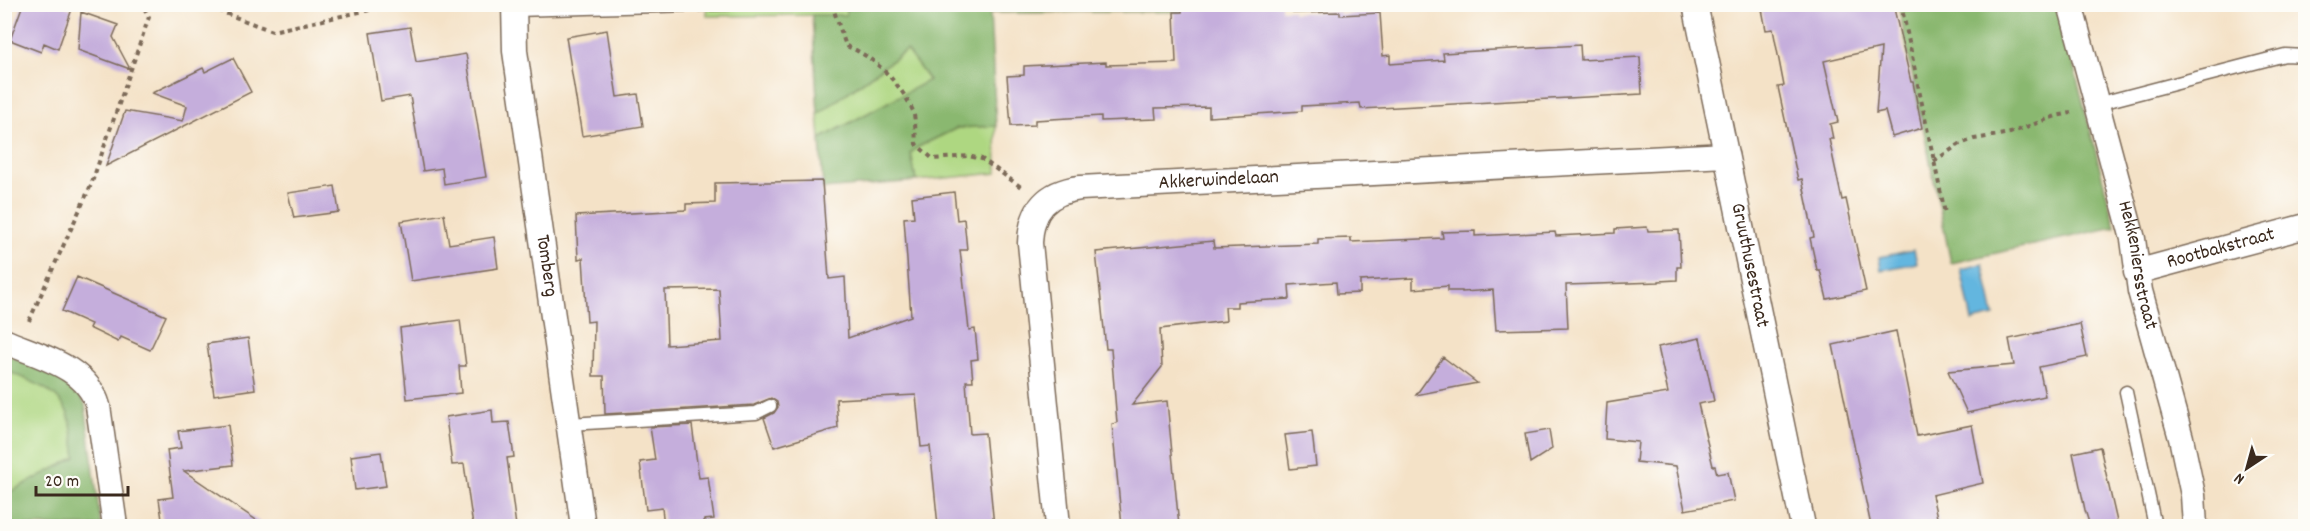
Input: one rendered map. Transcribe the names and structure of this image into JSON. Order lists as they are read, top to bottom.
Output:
{
  "streets": {
    "street": [
      "Akkerwindelaan",
      "Rootbakstraat",
      "Hekkeniersstraat",
      "Tomberg",
      "Gruuthusestraat"
    ]
  },
  "crossings": [
    ["Akkerwindelaan", "Gruuthusestraat"],
    ["Rootbakstraat", "Hekkeniersstraat"]
  ],
  "scale_bar": "20 m",
  "north": "bottom left"
}
